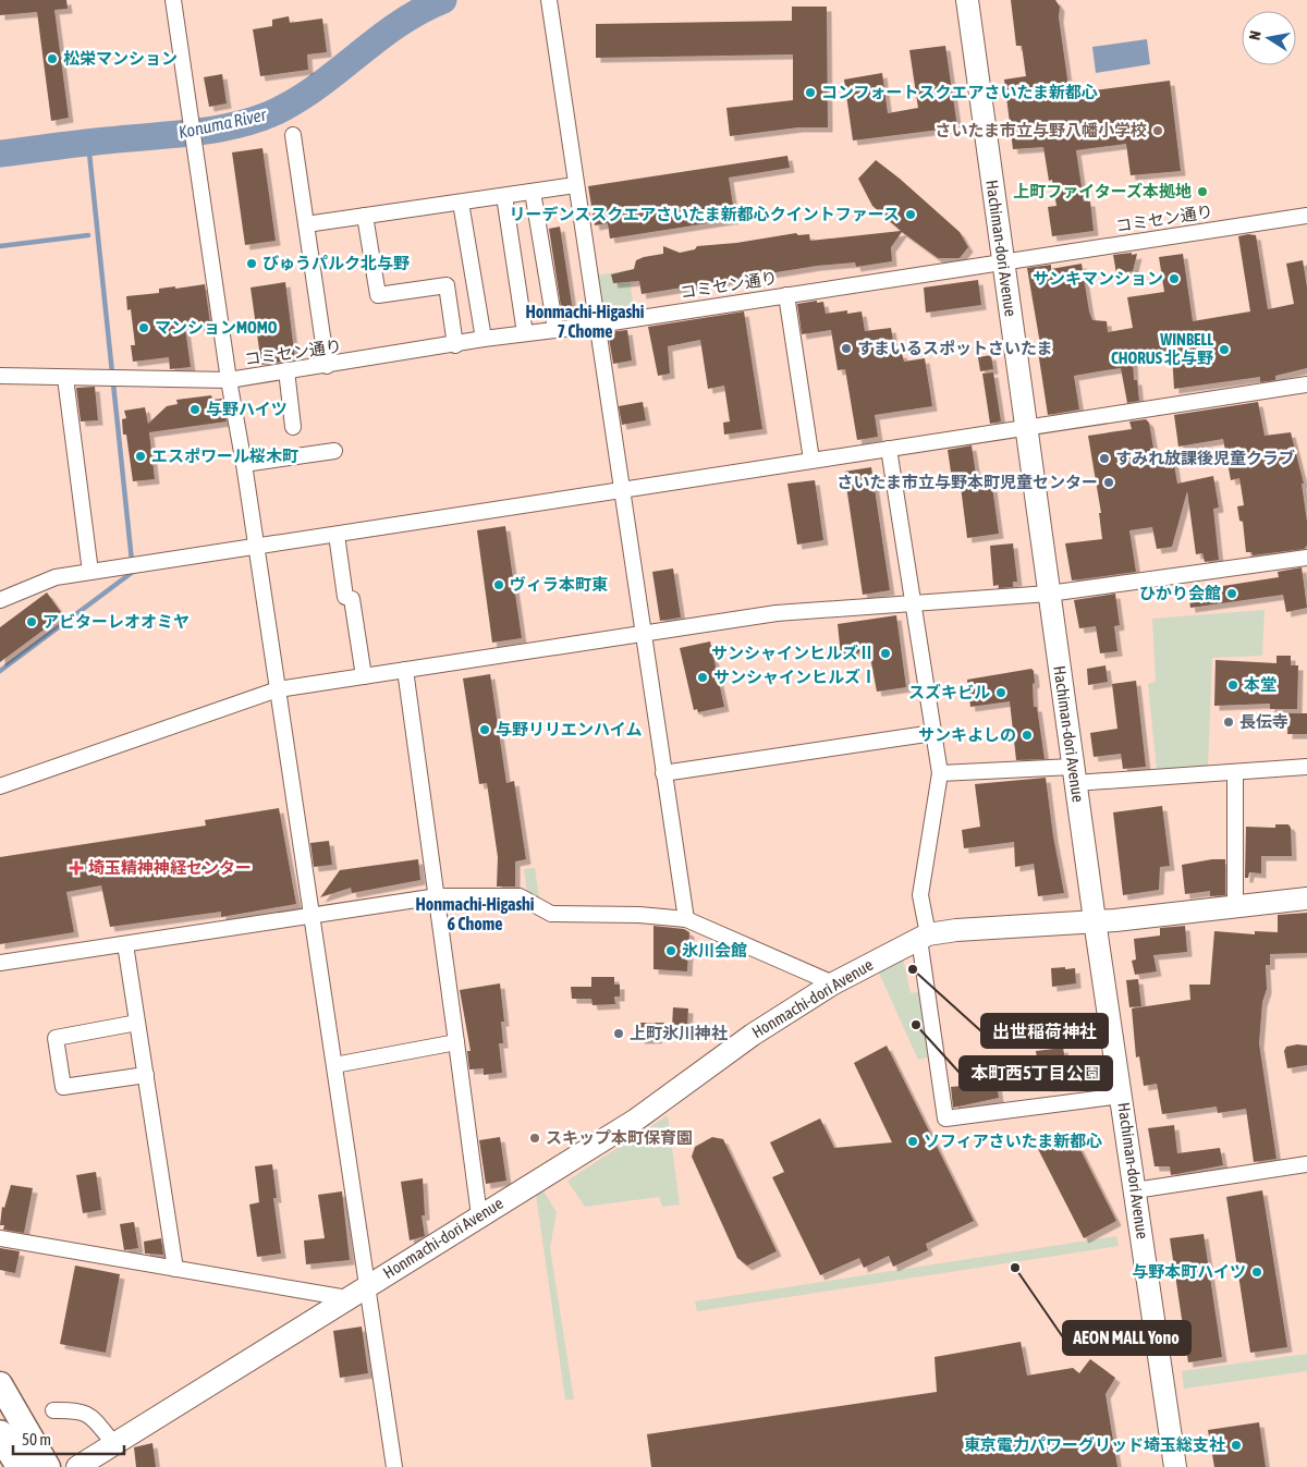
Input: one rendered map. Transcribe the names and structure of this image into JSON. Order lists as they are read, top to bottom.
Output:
{
  "streets": {
    "main road": ["Hachiman-dori Avenue", "Honmachi-dori Avenue"],
    "street": ["コミセン通り"]
  },
  "crossings": [
    ["コミセン通り", "Hachiman-dori Avenue"],
    ["Hachiman-dori Avenue", "Honmachi-dori Avenue"]
  ],
  "districts": ["Honmachi-Higashi 7 Chome", "Honmachi-Higashi 6 Chome"],
  "water": ["Konuma River"],
  "places": {
    "other": [
      "松栄マンション",
      "コンフォートスクエアさいたま新都心",
      "さいたま市立与野八幡小学校",
      "上町ファイターズ本拠地",
      "リーデンススクエアさいたま新都心クイントファース",
      "びゅうパルク北与野",
      "サンキマンション",
      "マンションMOMO",
      "すまいるスポットさいたま",
      "WINBELL CHORUS 北与野",
      "与野ハイツ",
      "エスポワール桜木町",
      "すみれ放課後児童クラブ",
      "さいたま市立与野本町児童センター",
      "ヴィラ本町東",
      "ひかり会館",
      "アビターレオオミヤ",
      "サンシャインヒルズⅡ",
      "サンシャインヒルズⅠ",
      "本堂",
      "スズキビル",
      "長伝寺",
      "与野リリエンハイム",
      "サンキよしの",
      "氷川会館",
      "出世稲荷神社",
      "本町西5丁目公園",
      "上町氷川神社",
      "スキップ本町保育園",
      "ソフィアさいたま新都心",
      "AEON MALL Yono",
      "与野本町ハイツ",
      "東京電力パワーグリッド埼玉総支社"
    ],
    "health": ["埼玉精神神経センター"]
  },
  "scale_bar": "50 m",
  "north": "left"
}
